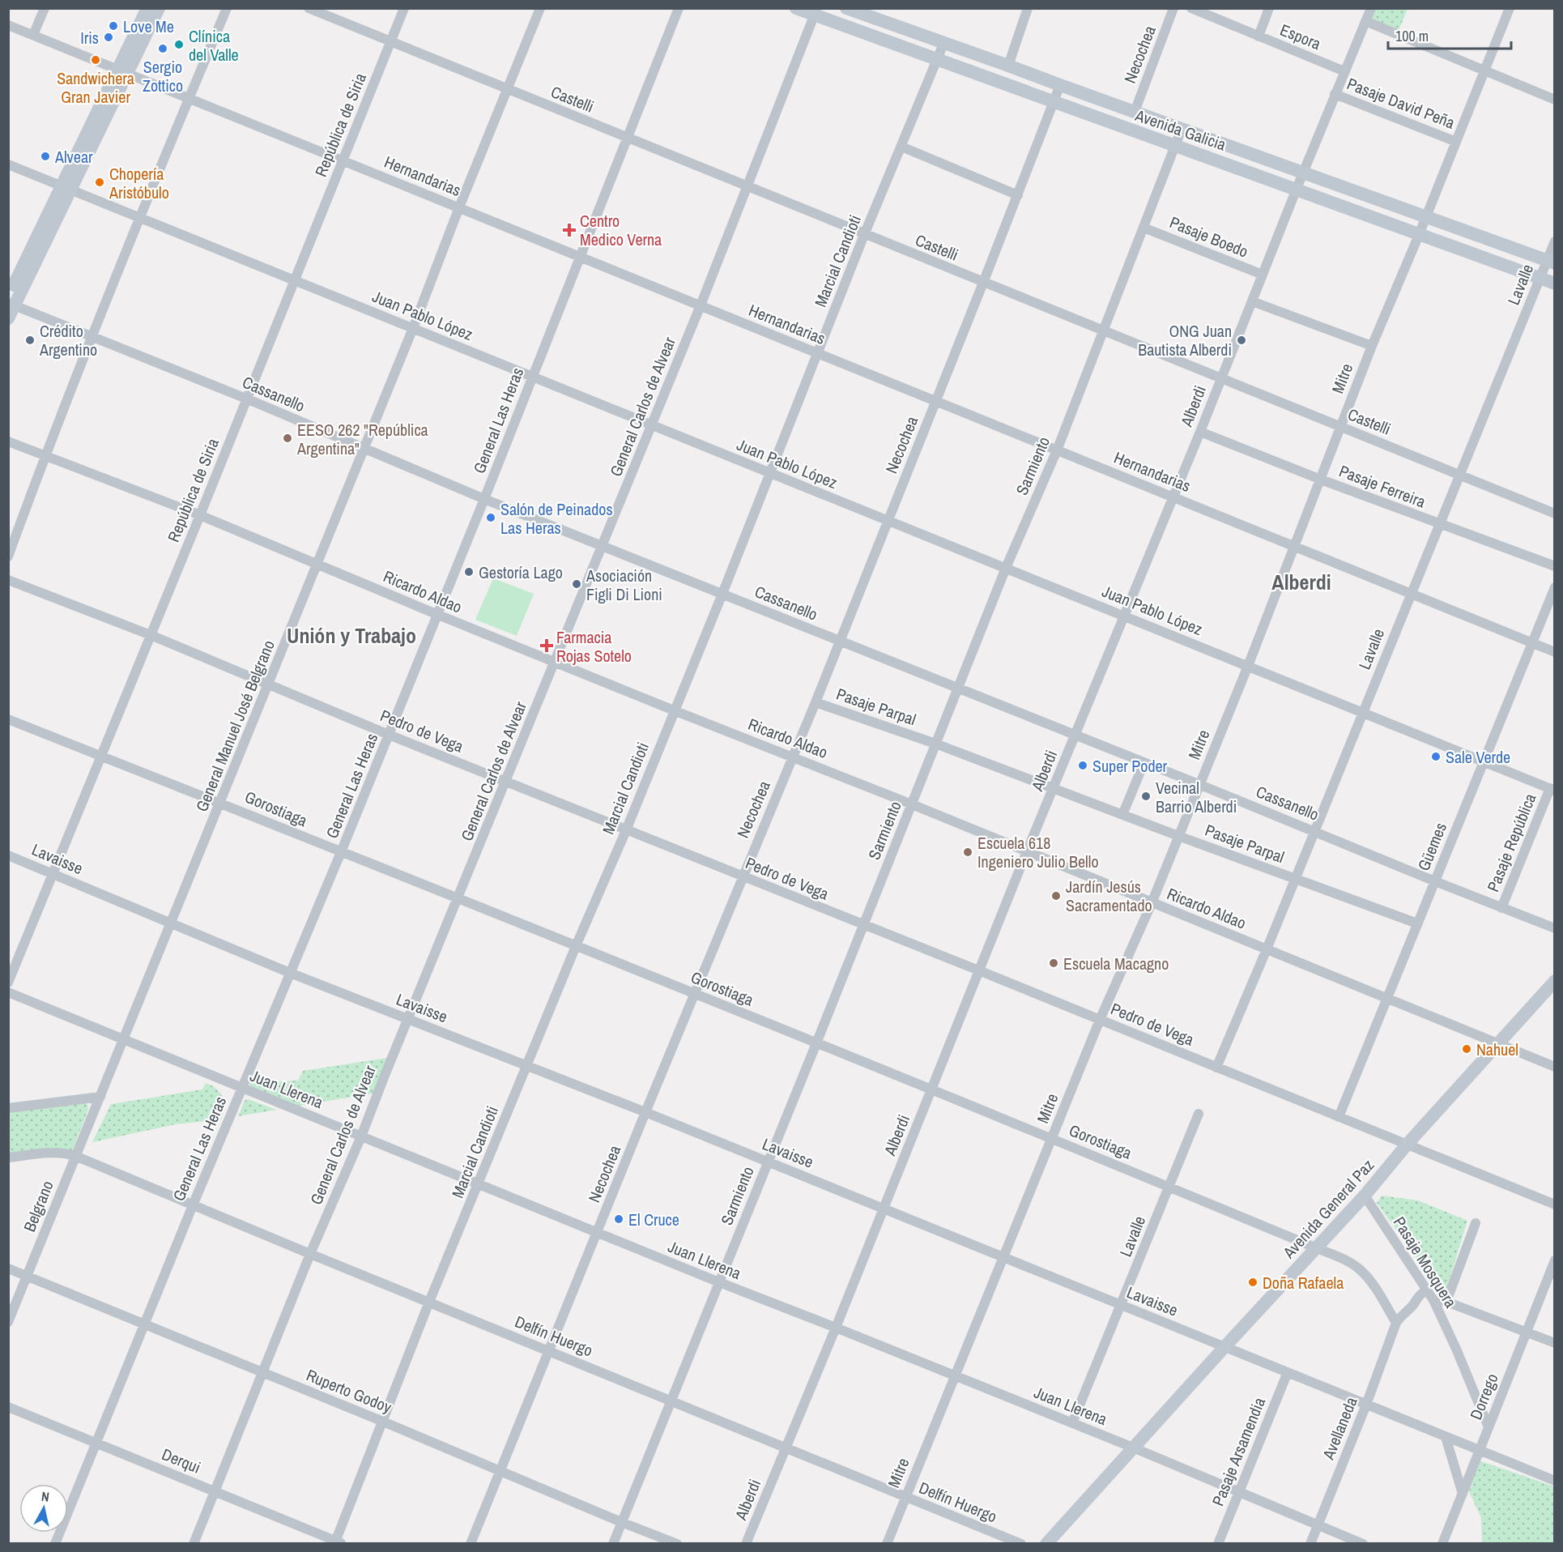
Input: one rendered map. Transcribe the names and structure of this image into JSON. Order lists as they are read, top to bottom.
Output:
{
  "streets": {
    "main road": ["Avenida Galicia", "Avenida General Paz"],
    "street": [
      "Espora",
      "Necochea",
      "Castelli",
      "Pasaje David Peña",
      "República de Siria",
      "Hernandarias",
      "Pasaje Boedo",
      "Marcial Candioti",
      "Lavalle",
      "Juan Pablo López",
      "Mitre",
      "Cassanello",
      "Alberdi",
      "General Carlos de Alvear",
      "General Las Heras",
      "Sarmiento",
      "Pasaje Ferreira",
      "Ricardo Aldao",
      "Pasaje Parpal",
      "General Manuel José Belgrano",
      "Pedro de Vega",
      "Gorostiaga",
      "Pasaje República",
      "Güemes",
      "Lavaisse",
      "Juan Llerena",
      "Belgrano",
      "Pasaje Mosquera",
      "Delfín Huergo",
      "Ruperto Godoy",
      "Dorrego",
      "Avellaneda",
      "Pasaje Arsamendia",
      "Derqui"
    ]
  },
  "crossings": [
    ["Espora", "Alberdi"],
    ["Necochea", "Castelli"],
    ["Necochea", "Avenida Galicia"],
    ["Necochea", "Hernandarias"],
    ["Necochea", "Juan Pablo López"],
    ["Necochea", "Cassanello"],
    ["Necochea", "Ricardo Aldao"],
    ["Necochea", "Pasaje Parpal"],
    ["Necochea", "Pedro de Vega"],
    ["Necochea", "Gorostiaga"],
    ["Necochea", "Lavaisse"],
    ["Necochea", "Juan Llerena"],
    ["Necochea", "Delfín Huergo"],
    ["Necochea", "Ruperto Godoy"],
    ["Castelli", "República de Siria"],
    ["Castelli", "Marcial Candioti"],
    ["Castelli", "Lavalle"],
    ["Castelli", "Mitre"],
    ["Castelli", "Alberdi"],
    ["Castelli", "General Carlos de Alvear"],
    ["Castelli", "General Las Heras"],
    ["Castelli", "Sarmiento"],
    ["Castelli", "General Manuel José Belgrano"],
    ["Pasaje David Peña", "Mitre"],
    ["Pasaje David Peña", "Alberdi"],
    ["República de Siria", "Hernandarias"],
    ["República de Siria", "Juan Pablo López"],
    ["República de Siria", "Cassanello"],
    ["República de Siria", "Ricardo Aldao"],
    ["República de Siria", "Pedro de Vega"],
    ["República de Siria", "Gorostiaga"],
    ["República de Siria", "Lavaisse"],
    ["Avenida Galicia", "Marcial Candioti"],
    ["Avenida Galicia", "Lavalle"],
    ["Avenida Galicia", "Mitre"],
    ["Avenida Galicia", "Alberdi"],
    ["Avenida Galicia", "General Carlos de Alvear"],
    ["Avenida Galicia", "Sarmiento"],
    ["Hernandarias", "Marcial Candioti"],
    ["Hernandarias", "Lavalle"],
    ["Hernandarias", "Mitre"],
    ["Hernandarias", "Alberdi"],
    ["Hernandarias", "General Carlos de Alvear"],
    ["Hernandarias", "General Las Heras"],
    ["Hernandarias", "Sarmiento"],
    ["Hernandarias", "General Manuel José Belgrano"],
    ["Hernandarias", "Güemes"],
    ["Pasaje Boedo", "Alberdi"],
    ["Pasaje Boedo", "Sarmiento"],
    ["Marcial Candioti", "Juan Pablo López"],
    ["Marcial Candioti", "Cassanello"],
    ["Marcial Candioti", "Ricardo Aldao"],
    ["Marcial Candioti", "Pedro de Vega"],
    ["Marcial Candioti", "Gorostiaga"],
    ["Marcial Candioti", "Lavaisse"],
    ["Marcial Candioti", "Juan Llerena"],
    ["Marcial Candioti", "Delfín Huergo"],
    ["Marcial Candioti", "Ruperto Godoy"],
    ["Marcial Candioti", "Derqui"],
    ["Lavalle", "Juan Pablo López"],
    ["Lavalle", "Cassanello"],
    ["Lavalle", "Pasaje Ferreira"],
    ["Lavalle", "Ricardo Aldao"],
    ["Lavalle", "Pasaje Parpal"],
    ["Lavalle", "Pedro de Vega"],
    ["Lavalle", "Gorostiaga"],
    ["Lavalle", "Lavaisse"],
    ["Lavalle", "Juan Llerena"],
    ["Juan Pablo López", "Mitre"],
    ["Juan Pablo López", "Alberdi"],
    ["Juan Pablo López", "General Carlos de Alvear"],
    ["Juan Pablo López", "General Las Heras"],
    ["Juan Pablo López", "Sarmiento"],
    ["Juan Pablo López", "General Manuel José Belgrano"],
    ["Juan Pablo López", "Pasaje República"],
    ["Juan Pablo López", "Güemes"],
    ["Mitre", "Cassanello"],
    ["Mitre", "Pasaje Ferreira"],
    ["Mitre", "Ricardo Aldao"],
    ["Mitre", "Pasaje Parpal"],
    ["Mitre", "Pedro de Vega"],
    ["Mitre", "Gorostiaga"],
    ["Mitre", "Lavaisse"],
    ["Mitre", "Juan Llerena"],
    ["Mitre", "Delfín Huergo"],
    ["Cassanello", "Alberdi"],
    ["Cassanello", "General Carlos de Alvear"],
    ["Cassanello", "General Las Heras"],
    ["Cassanello", "Sarmiento"],
    ["Cassanello", "General Manuel José Belgrano"],
    ["Cassanello", "Pasaje República"],
    ["Cassanello", "Güemes"],
    ["Alberdi", "Pasaje Ferreira"],
    ["Alberdi", "Ricardo Aldao"],
    ["Alberdi", "Pasaje Parpal"],
    ["Alberdi", "Pedro de Vega"],
    ["Alberdi", "Gorostiaga"],
    ["Alberdi", "Lavaisse"],
    ["Alberdi", "Juan Llerena"],
    ["Alberdi", "Delfín Huergo"],
    ["General Carlos de Alvear", "Ricardo Aldao"],
    ["General Carlos de Alvear", "Pedro de Vega"],
    ["General Carlos de Alvear", "Gorostiaga"],
    ["General Carlos de Alvear", "Lavaisse"],
    ["General Carlos de Alvear", "Juan Llerena"],
    ["General Carlos de Alvear", "Delfín Huergo"],
    ["General Carlos de Alvear", "Ruperto Godoy"],
    ["General Carlos de Alvear", "Derqui"],
    ["General Las Heras", "Ricardo Aldao"],
    ["General Las Heras", "Pedro de Vega"],
    ["General Las Heras", "Gorostiaga"],
    ["General Las Heras", "Lavaisse"],
    ["General Las Heras", "Juan Llerena"],
    ["General Las Heras", "Delfín Huergo"],
    ["General Las Heras", "Ruperto Godoy"],
    ["General Las Heras", "Derqui"],
    ["Sarmiento", "Ricardo Aldao"],
    ["Sarmiento", "Pasaje Parpal"],
    ["Sarmiento", "Pedro de Vega"],
    ["Sarmiento", "Gorostiaga"],
    ["Sarmiento", "Lavaisse"],
    ["Sarmiento", "Juan Llerena"],
    ["Sarmiento", "Delfín Huergo"],
    ["Sarmiento", "Ruperto Godoy"],
    ["Ricardo Aldao", "General Manuel José Belgrano"],
    ["Ricardo Aldao", "Güemes"],
    ["Ricardo Aldao", "Avenida General Paz"],
    ["Pasaje Parpal", "Güemes"],
    ["General Manuel José Belgrano", "Pedro de Vega"],
    ["General Manuel José Belgrano", "Gorostiaga"],
    ["General Manuel José Belgrano", "Lavaisse"],
    ["General Manuel José Belgrano", "Juan Llerena"],
    ["General Manuel José Belgrano", "Belgrano"],
    ["General Manuel José Belgrano", "Delfín Huergo"],
    ["Pedro de Vega", "Güemes"],
    ["Pedro de Vega", "Avenida General Paz"],
    ["Gorostiaga", "Avenida General Paz"],
    ["Gorostiaga", "Avellaneda"],
    ["Lavaisse", "Avenida General Paz"],
    ["Lavaisse", "Dorrego"],
    ["Lavaisse", "Avellaneda"],
    ["Lavaisse", "Pasaje Arsamendia"],
    ["Juan Llerena", "Avenida General Paz"],
    ["Juan Llerena", "Avellaneda"],
    ["Juan Llerena", "Pasaje Arsamendia"],
    ["Belgrano", "Delfín Huergo"],
    ["Belgrano", "Ruperto Godoy"],
    ["Avenida General Paz", "Pasaje Mosquera"],
    ["Pasaje Mosquera", "Dorrego"]
  ],
  "districts": ["Alberdi", "Unión y Trabajo"],
  "places": {
    "other": [
      "Love Me",
      "Iris",
      "Clínica del Valle",
      "Sergio Zottico",
      "Sandwichera Gran Javier",
      "Alvear",
      "Chopería Aristóbulo",
      "Crédito Argentino",
      "ONG Juan Bautista Alberdi",
      "EESO 262 \"República Argentina\"",
      "Salón de Peinados Las Heras",
      "Gestoría Lago",
      "Asociación Figli Di Lioni",
      "Sale Verde",
      "Super Poder",
      "Vecinal Barrio Alberdi",
      "Escuela 618 Ingeniero Julio Bello",
      "Jardín Jesús Sacramentado",
      "Escuela Macagno",
      "Nahuel",
      "El Cruce",
      "Doña Rafaela"
    ],
    "health": ["Centro Medico Verna", "Farmacia Rojas Sotelo"]
  },
  "scale_bar": "100 m",
  "north": "top"
}
